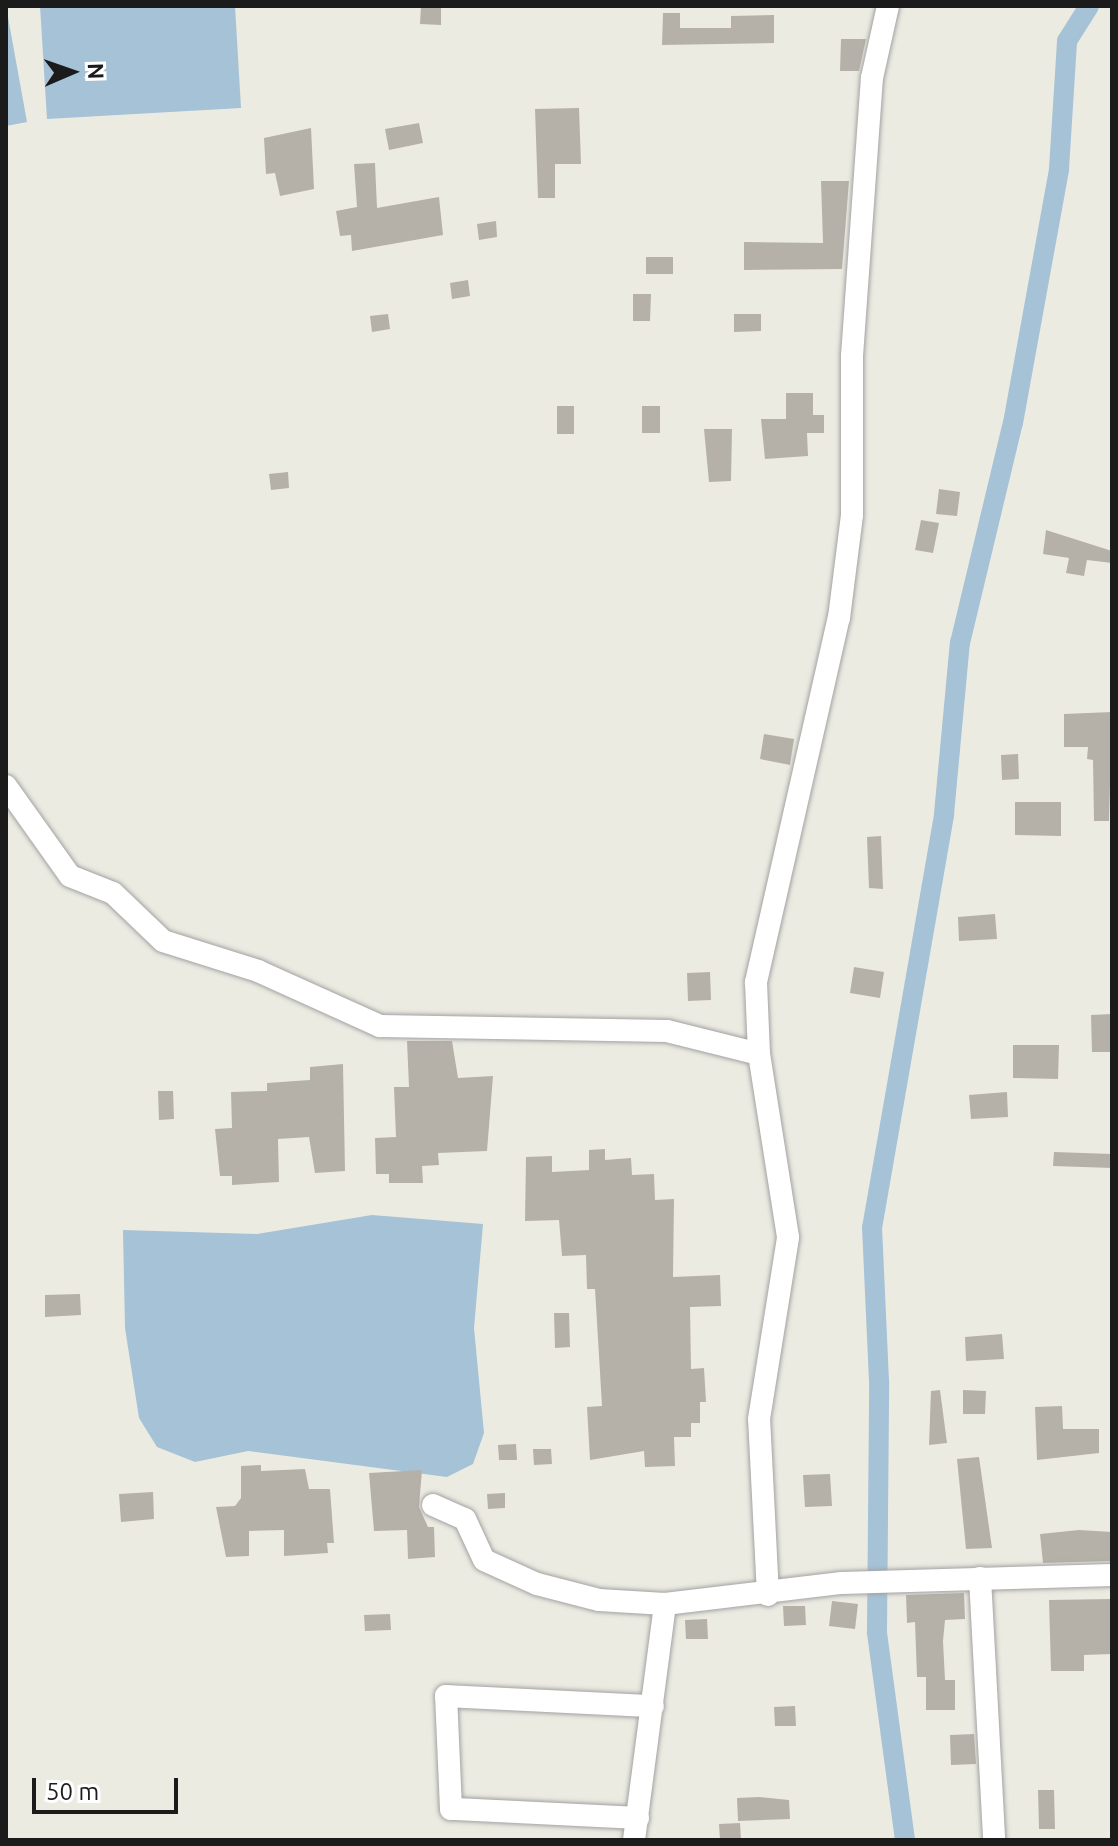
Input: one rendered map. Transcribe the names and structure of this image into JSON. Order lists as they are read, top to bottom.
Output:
{
  "scale_bar": "50 m",
  "north": "right"
}
